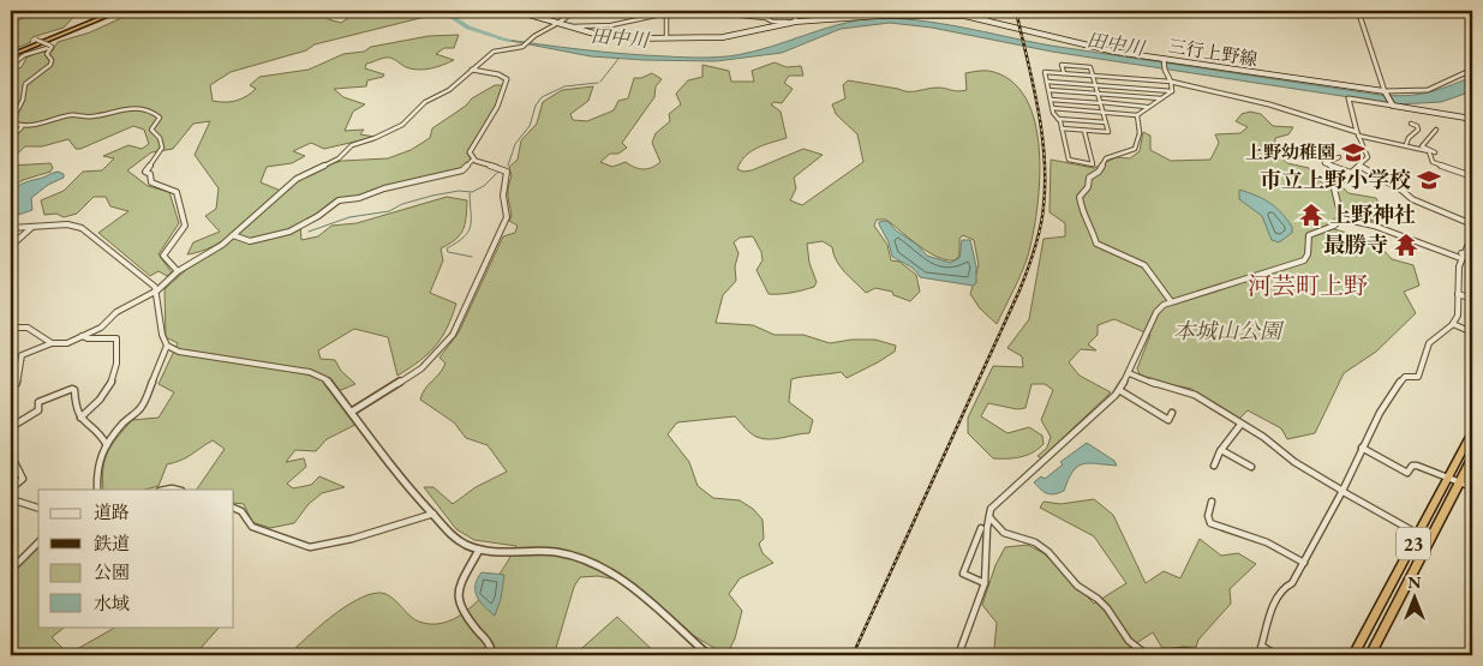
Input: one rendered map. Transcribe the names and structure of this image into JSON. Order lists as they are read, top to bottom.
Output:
{
  "streets": {
    "highway": ["23"],
    "main road": ["三行上野線"]
  },
  "districts": ["河芸町上野"],
  "water": ["田中川"],
  "parks": ["本城山公園"],
  "places": {
    "school or university": ["上野幼稚園", "市立上野小学校"],
    "temple": ["上野神社", "最勝寺"]
  },
  "legend": [
    "道路",
    "鉄道",
    "公園",
    "水域"
  ],
  "north": "top"
}
